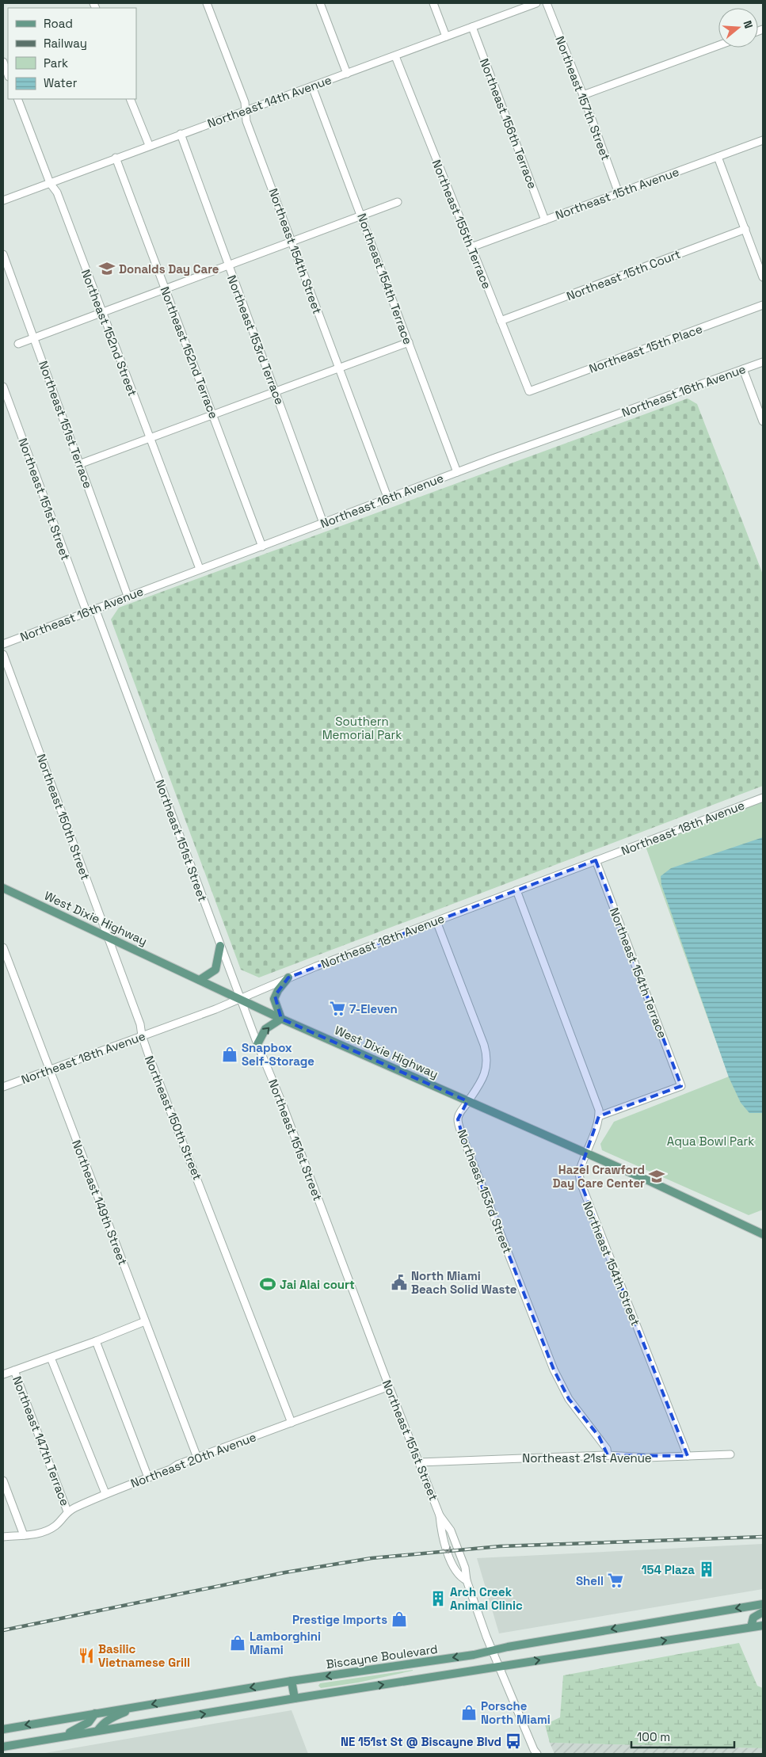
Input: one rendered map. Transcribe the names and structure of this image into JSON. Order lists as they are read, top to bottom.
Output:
{
  "streets": {
    "main road": ["West Dixie Highway", "Biscayne Boulevard"],
    "street": [
      "Northeast 157th Street",
      "Northeast 14th Avenue",
      "Northeast 156th Terrace",
      "Northeast 15th Avenue",
      "Northeast 155th Terrace",
      "Northeast 154th Street",
      "Northeast 15th Court",
      "Northeast 154th Terrace",
      "Northeast 152nd Street",
      "Northeast 153rd Terrace",
      "Northeast 15th Place",
      "Northeast 152nd Terrace",
      "Northeast 16th Avenue",
      "Northeast 151st Terrace",
      "Northeast 151st Street",
      "Northeast 150th Street",
      "Northeast 18th Avenue",
      "Northeast 153rd Street",
      "Northeast 149th Street",
      "Northeast 147th Terrace",
      "Northeast 21st Avenue",
      "Northeast 20th Avenue"
    ]
  },
  "crossings": [
    ["Northeast 157th Street", "Northeast 15th Avenue"],
    ["Northeast 14th Avenue", "Northeast 156th Terrace"],
    ["Northeast 14th Avenue", "Northeast 155th Terrace"],
    ["Northeast 14th Avenue", "Northeast 154th Street"],
    ["Northeast 14th Avenue", "Northeast 154th Terrace"],
    ["Northeast 14th Avenue", "Northeast 152nd Street"],
    ["Northeast 14th Avenue", "Northeast 153rd Terrace"],
    ["Northeast 14th Avenue", "Northeast 152nd Terrace"],
    ["Northeast 156th Terrace", "Northeast 15th Avenue"],
    ["Northeast 15th Avenue", "Northeast 155th Terrace"],
    ["Northeast 155th Terrace", "Northeast 15th Court"],
    ["Northeast 155th Terrace", "Northeast 15th Place"],
    ["Northeast 154th Street", "Northeast 154th Terrace"],
    ["Northeast 154th Street", "Northeast 16th Avenue"],
    ["Northeast 154th Street", "West Dixie Highway"],
    ["Northeast 154th Street", "Northeast 21st Avenue"],
    ["Northeast 154th Terrace", "Northeast 16th Avenue"],
    ["Northeast 154th Terrace", "Northeast 18th Avenue"],
    ["Northeast 152nd Street", "Northeast 16th Avenue"],
    ["Northeast 153rd Terrace", "Northeast 16th Avenue"],
    ["Northeast 152nd Terrace", "Northeast 16th Avenue"],
    ["Northeast 16th Avenue", "Northeast 151st Terrace"],
    ["Northeast 16th Avenue", "Northeast 151st Street"],
    ["Northeast 151st Street", "Northeast 18th Avenue"],
    ["Northeast 151st Street", "West Dixie Highway"],
    ["Northeast 151st Street", "Northeast 21st Avenue"],
    ["Northeast 151st Street", "Northeast 20th Avenue"],
    ["Northeast 151st Street", "Biscayne Boulevard"],
    ["Northeast 150th Street", "Northeast 18th Avenue"],
    ["Northeast 150th Street", "West Dixie Highway"],
    ["Northeast 150th Street", "Northeast 20th Avenue"],
    ["Northeast 18th Avenue", "West Dixie Highway"],
    ["Northeast 18th Avenue", "Northeast 153rd Street"],
    ["Northeast 18th Avenue", "Northeast 149th Street"],
    ["West Dixie Highway", "Northeast 153rd Street"],
    ["Northeast 153rd Street", "Northeast 21st Avenue"],
    ["Northeast 149th Street", "Northeast 20th Avenue"],
    ["Northeast 147th Terrace", "Northeast 20th Avenue"]
  ],
  "parks": ["Southern Memorial Park", "Aqua Bowl Park"],
  "places": {
    "school or university": ["Donalds Day Care", "Hazel Crawford Day Care Center"],
    "supermarket": ["7-Eleven", "Shell"],
    "shop": [
      "Snapbox Self-Storage",
      "Prestige Imports",
      "Lamborghini Miami",
      "Porsche North Miami"
    ],
    "public building": ["North Miami Beach Solid Waste"],
    "sports": ["Jai Alai court"],
    "building": ["154 Plaza", "Arch Creek Animal Clinic"],
    "restaurant": ["Basilic Vietnamese Grill"],
    "bus stop": ["NE 151st St @ Biscayne Blvd"]
  },
  "legend": [
    "Road",
    "Railway",
    "Park",
    "Water"
  ],
  "scale_bar": "100 m",
  "north": "right"
}
